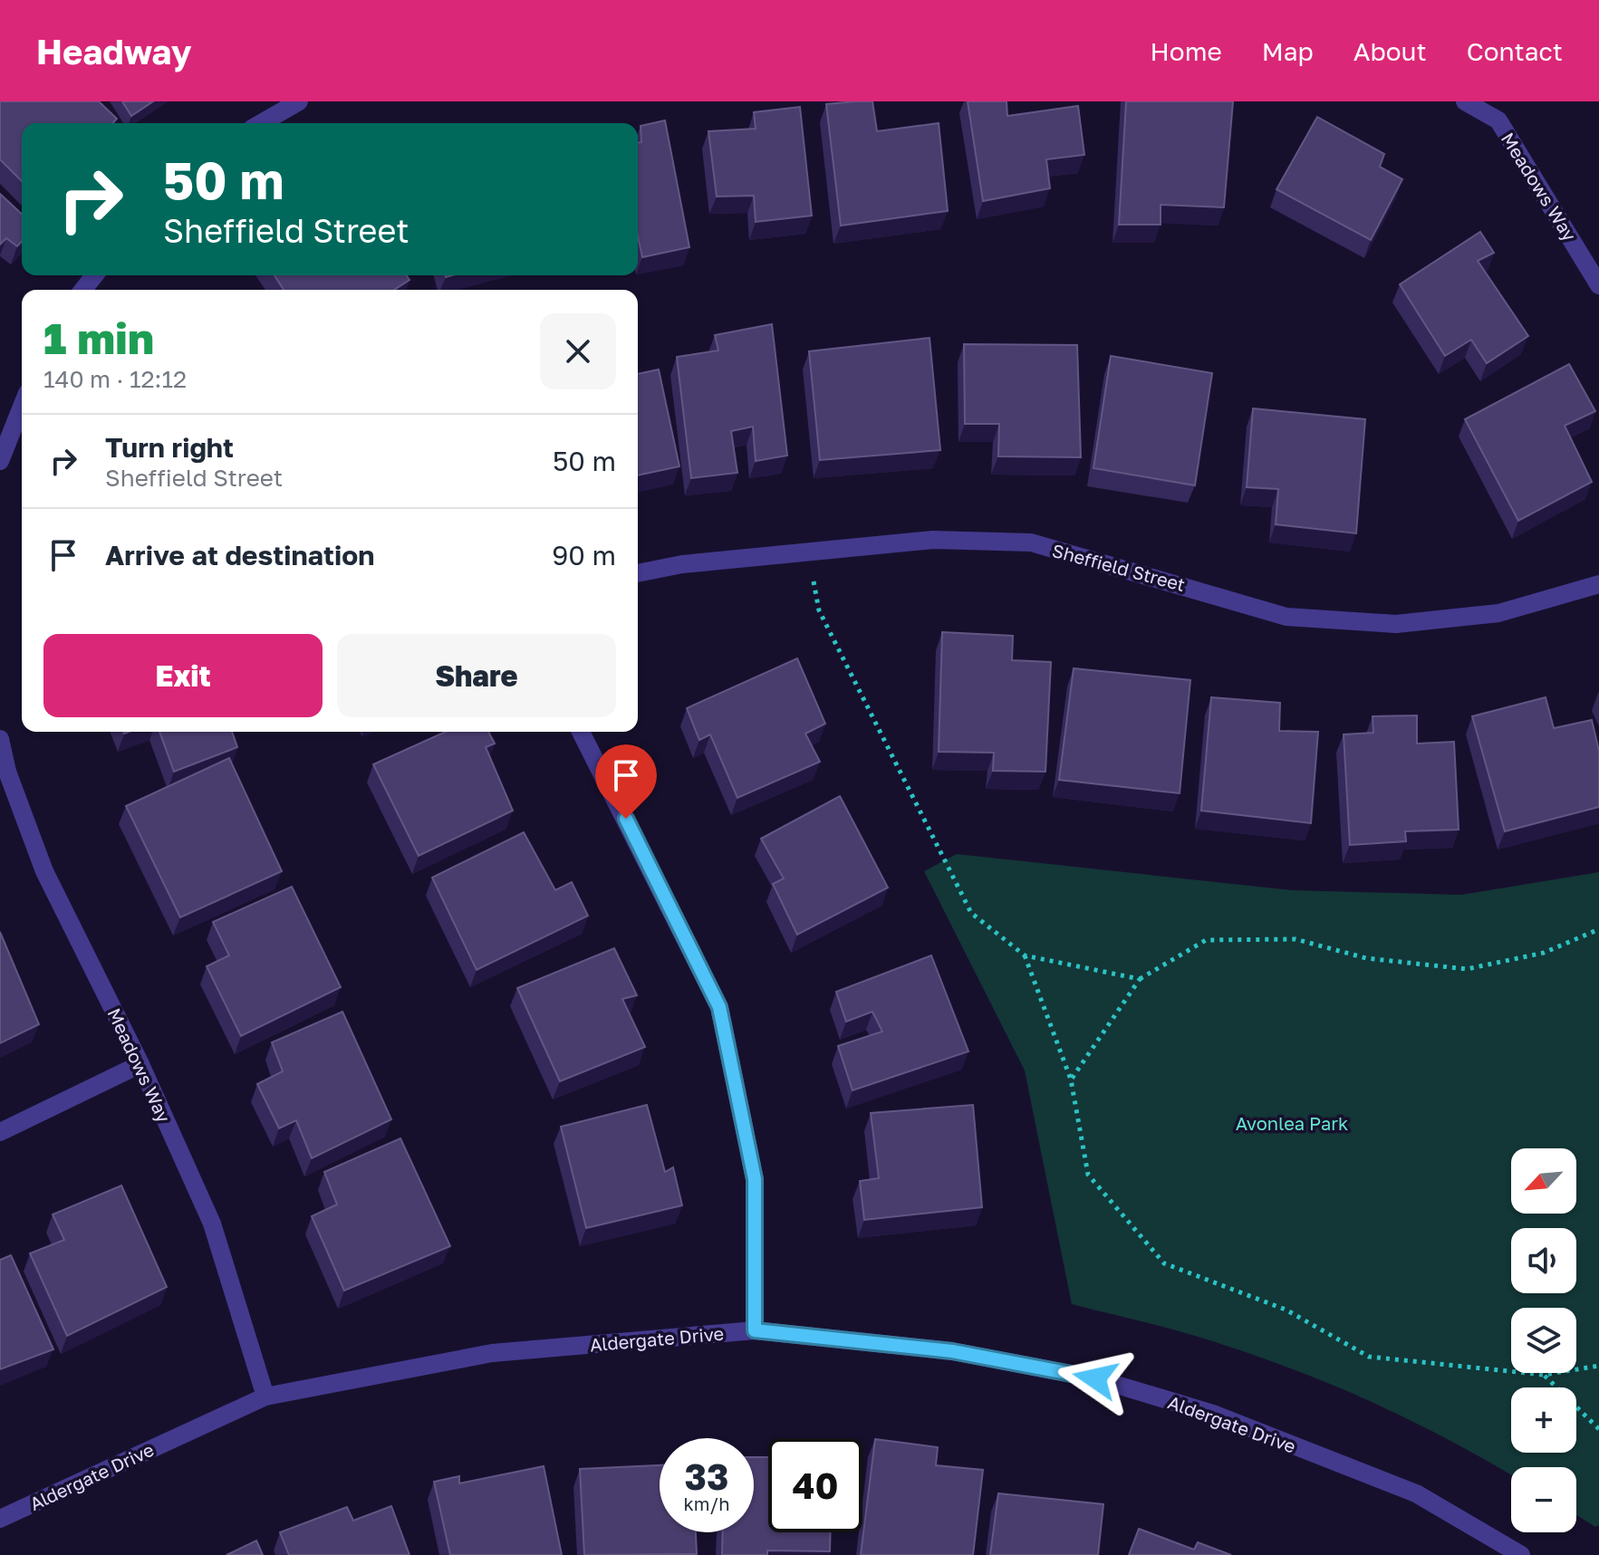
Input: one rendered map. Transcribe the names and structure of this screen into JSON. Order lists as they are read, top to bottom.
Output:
{
  "streets": {
    "street": ["Meadows Way", "Sheffield Street", "Aldergate Drive"]
  },
  "crossings": [
    ["Meadows Way", "Aldergate Drive"]
  ],
  "parks": ["Avonlea Park"],
  "north": "bottom left",
  "page": {
    "header": "Headway",
    "nav": [
      "Home",
      "Map",
      "About",
      "Contact"
    ],
    "turn": ["50 m", "Sheffield Street"],
    "heading": ["1 min", "140 m · 12:12"],
    "list": [
      {
        "name": "Turn right",
        "note": "Sheffield Street",
        "value": "50 m"
      },
      {
        "name": "Arrive at destination",
        "value": "90 m"
      }
    ],
    "buttons": ["Exit", "Share"],
    "map_buttons": ["+", "−"],
    "speed": "33 km/h",
    "limit": "40"
  }
}
